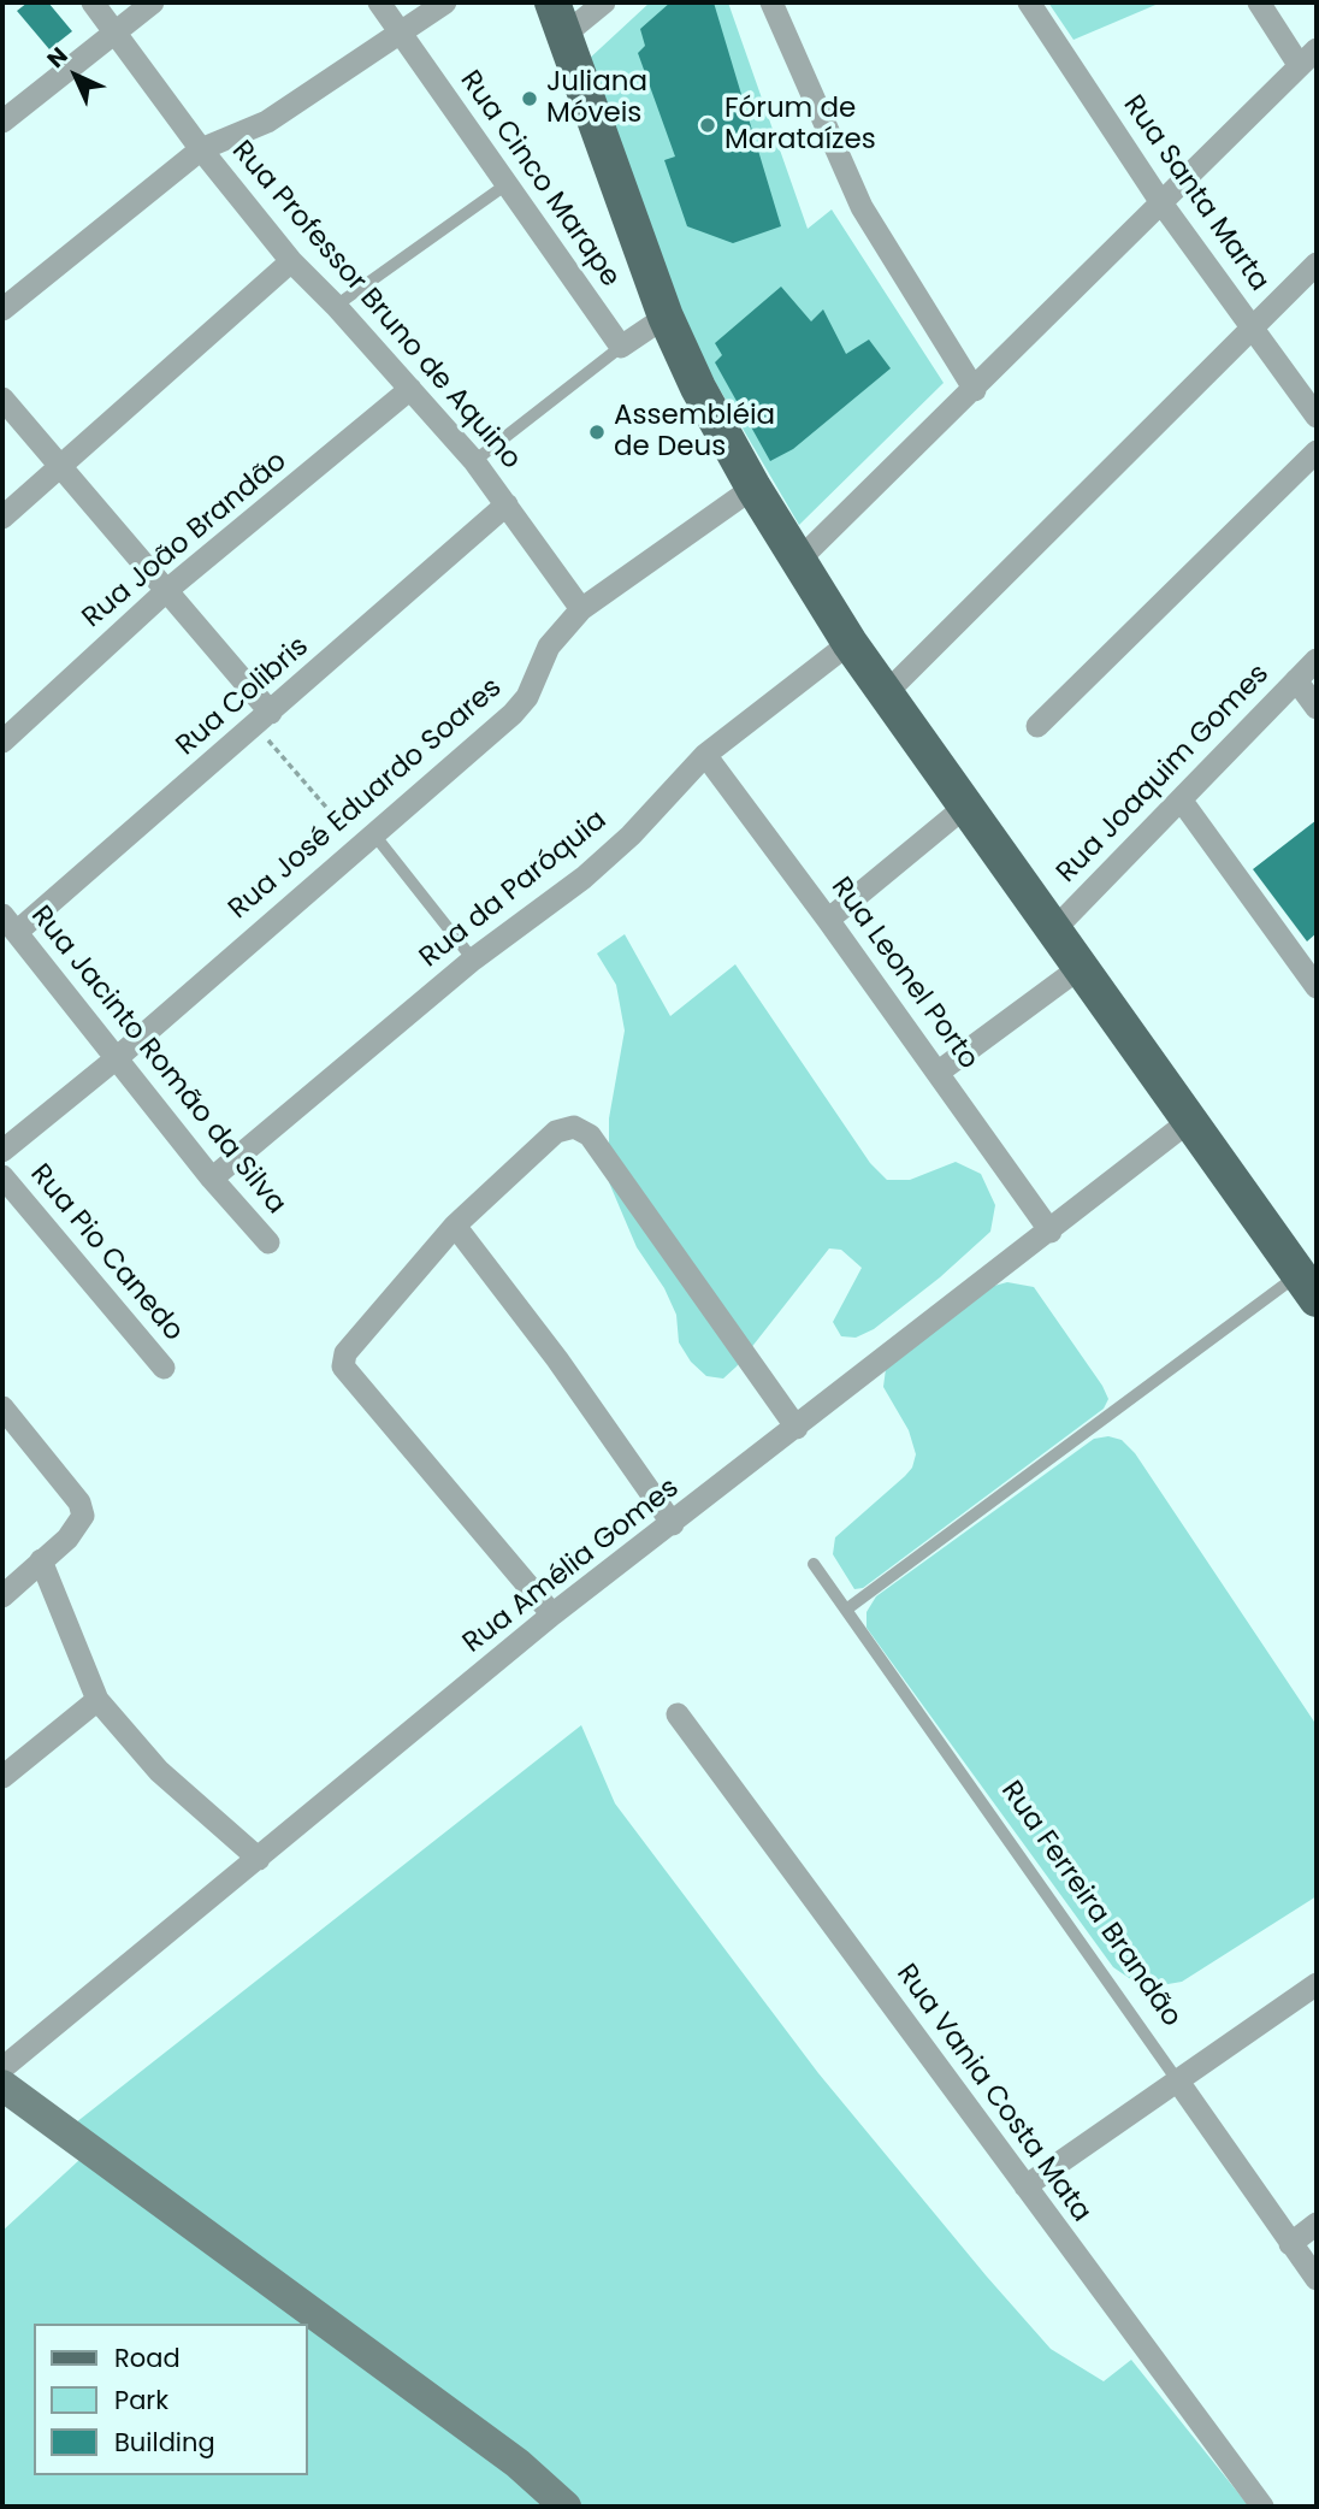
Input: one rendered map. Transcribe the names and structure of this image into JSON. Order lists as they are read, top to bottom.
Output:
{
  "streets": {
    "street": [
      "Rua Cinco Marape",
      "Rua Santa Marta",
      "Rua Professor Bruno de Aquino",
      "Rua João Brandão",
      "Rua Colibris",
      "Rua Joaquim Gomes",
      "Rua José Eduardo Soares",
      "Rua da Paróquia",
      "Rua Leonel Porto",
      "Rua Jacinto Romão da Silva",
      "Rua Pio Canedo",
      "Rua Amélia Gomes",
      "Rua Ferreira Brandão",
      "Rua Vania Costa Mata"
    ]
  },
  "crossings": [
    ["Rua Professor Bruno de Aquino", "Rua João Brandão"],
    ["Rua Professor Bruno de Aquino", "Rua Colibris"],
    ["Rua Professor Bruno de Aquino", "Rua José Eduardo Soares"],
    ["Rua Colibris", "Rua Jacinto Romão da Silva"],
    ["Rua José Eduardo Soares", "Rua Jacinto Romão da Silva"],
    ["Rua da Paróquia", "Rua Leonel Porto"],
    ["Rua da Paróquia", "Rua Jacinto Romão da Silva"],
    ["Rua Leonel Porto", "Rua Amélia Gomes"]
  ],
  "places": ["Juliana Móveis", "Fórum de Marataízes", "Assembléia de Deus"],
  "legend": ["Road", "Park", "Building"],
  "north": "top left"
}
